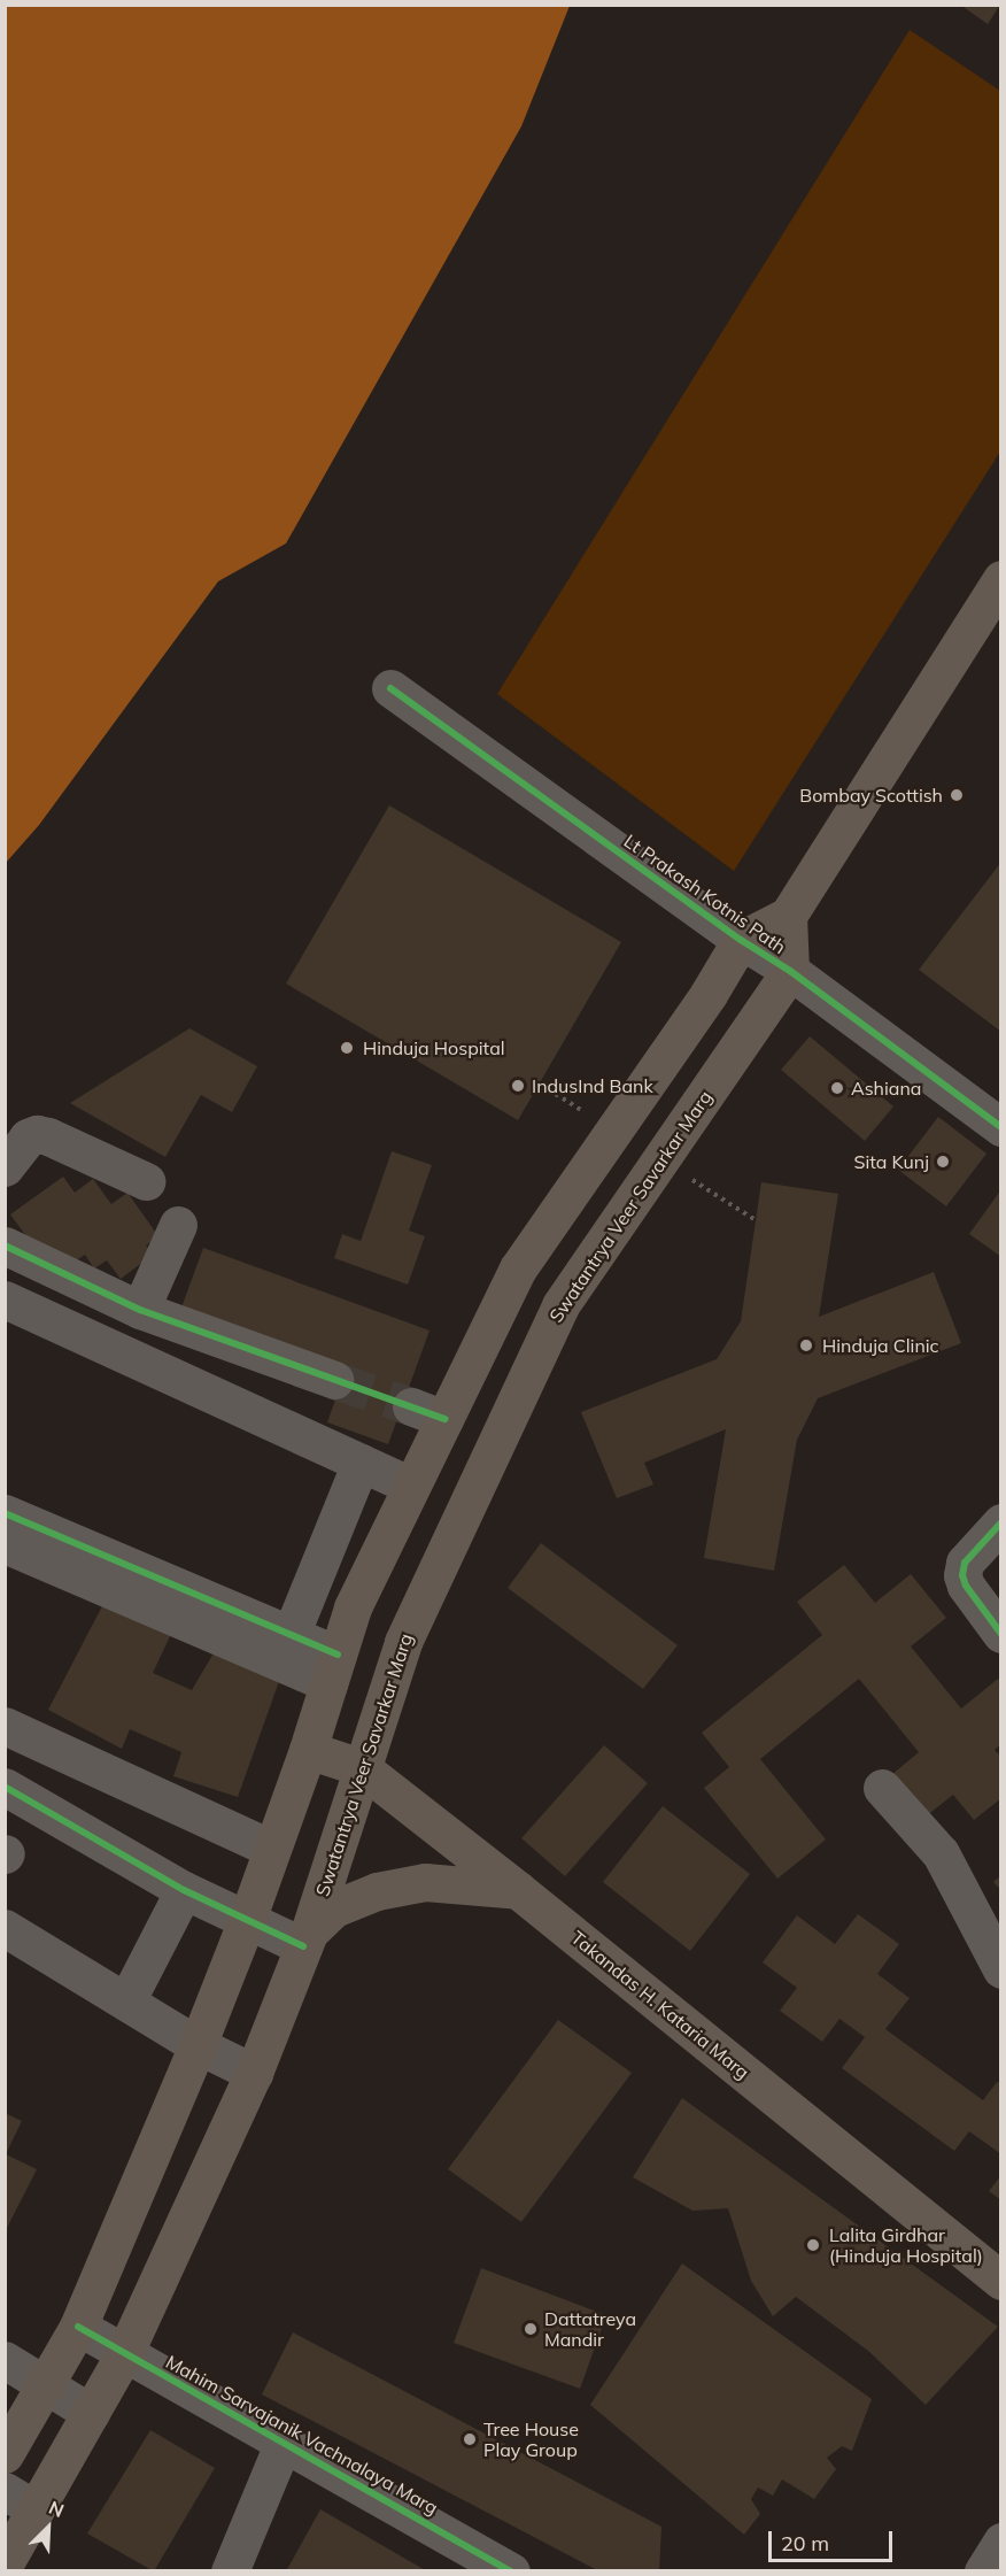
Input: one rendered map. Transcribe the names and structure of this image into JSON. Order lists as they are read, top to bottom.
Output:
{
  "streets": {
    "main road": ["Swatantrya Veer Savarkar Marg", "Takandas H. Kataria Marg"],
    "street": ["Lt Prakash Kotnis Path", "Mahim Sarvajanik Vachnalaya Marg"]
  },
  "crossings": [
    ["Lt Prakash Kotnis Path", "Swatantrya Veer Savarkar Marg"],
    ["Swatantrya Veer Savarkar Marg", "Takandas H. Kataria Marg"],
    ["Swatantrya Veer Savarkar Marg", "Mahim Sarvajanik Vachnalaya Marg"]
  ],
  "places": [
    "Bombay Scottish",
    "Hinduja Hospital",
    "IndusInd Bank",
    "Ashiana",
    "Sita Kunj",
    "Hinduja Clinic",
    "Lalita Girdhar (Hinduja Hospital)",
    "Dattatreya Mandir",
    "Tree House Play Group"
  ],
  "scale_bar": "20 m",
  "north": "top right"
}
